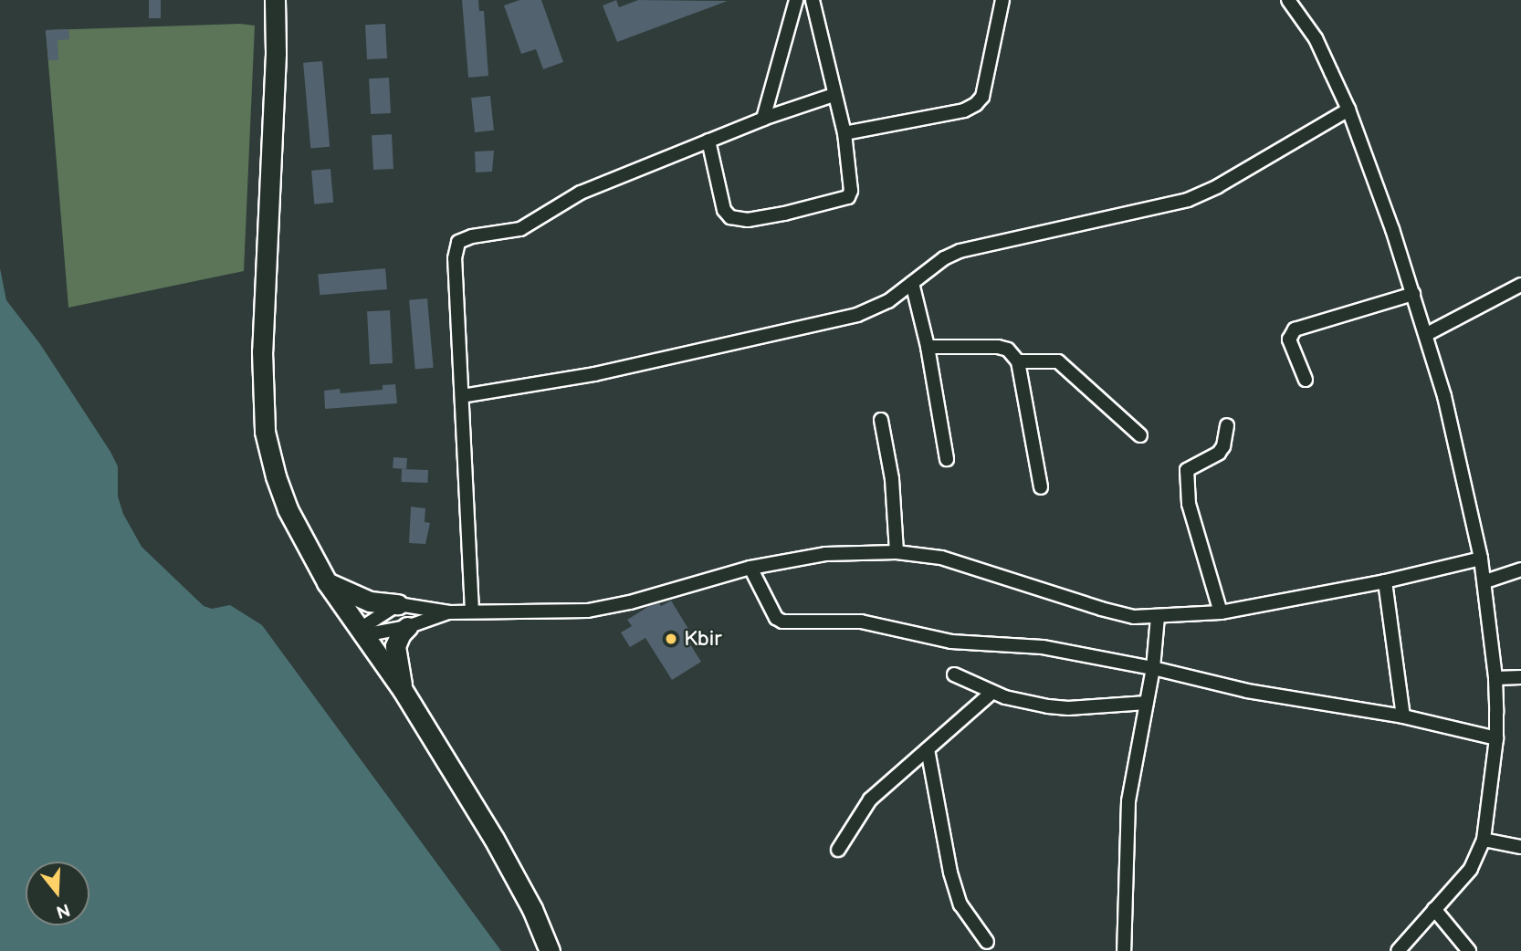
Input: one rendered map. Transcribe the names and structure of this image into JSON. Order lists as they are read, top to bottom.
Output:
{
  "places": ["Kbir"],
  "north": "bottom"
}
